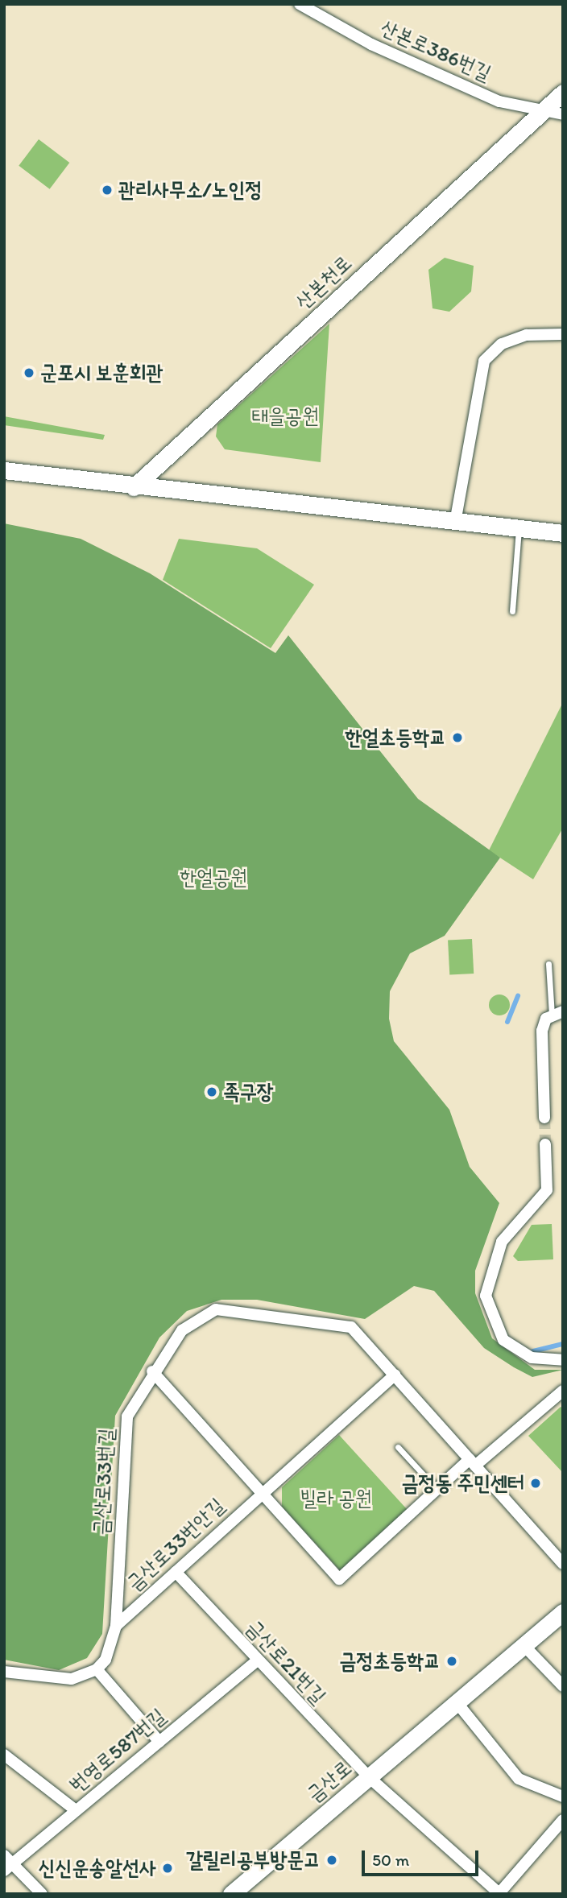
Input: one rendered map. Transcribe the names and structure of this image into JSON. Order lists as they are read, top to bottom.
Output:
{
  "streets": {
    "street": [
      "산본로386번길",
      "산본천로",
      "금산로33번길",
      "금산로33번안길",
      "금산로21번길",
      "번영로587번길",
      "금산로"
    ]
  },
  "crossings": [
    ["산본로386번길", "산본천로"],
    ["금산로33번길", "금산로33번안길"],
    ["금산로33번안길", "금산로21번길"],
    ["금산로21번길", "번영로587번길"],
    ["금산로21번길", "금산로"]
  ],
  "parks": ["태을공원", "한얼공원", "빌라 공원"],
  "places": [
    "관리사무소/노인정",
    "군포시 보훈회관",
    "한얼초등학교",
    "족구장",
    "금정동 주민센터",
    "금정초등학교",
    "갈릴리공부방문고",
    "신신운송알선사"
  ],
  "scale_bar": "50 m"
}
